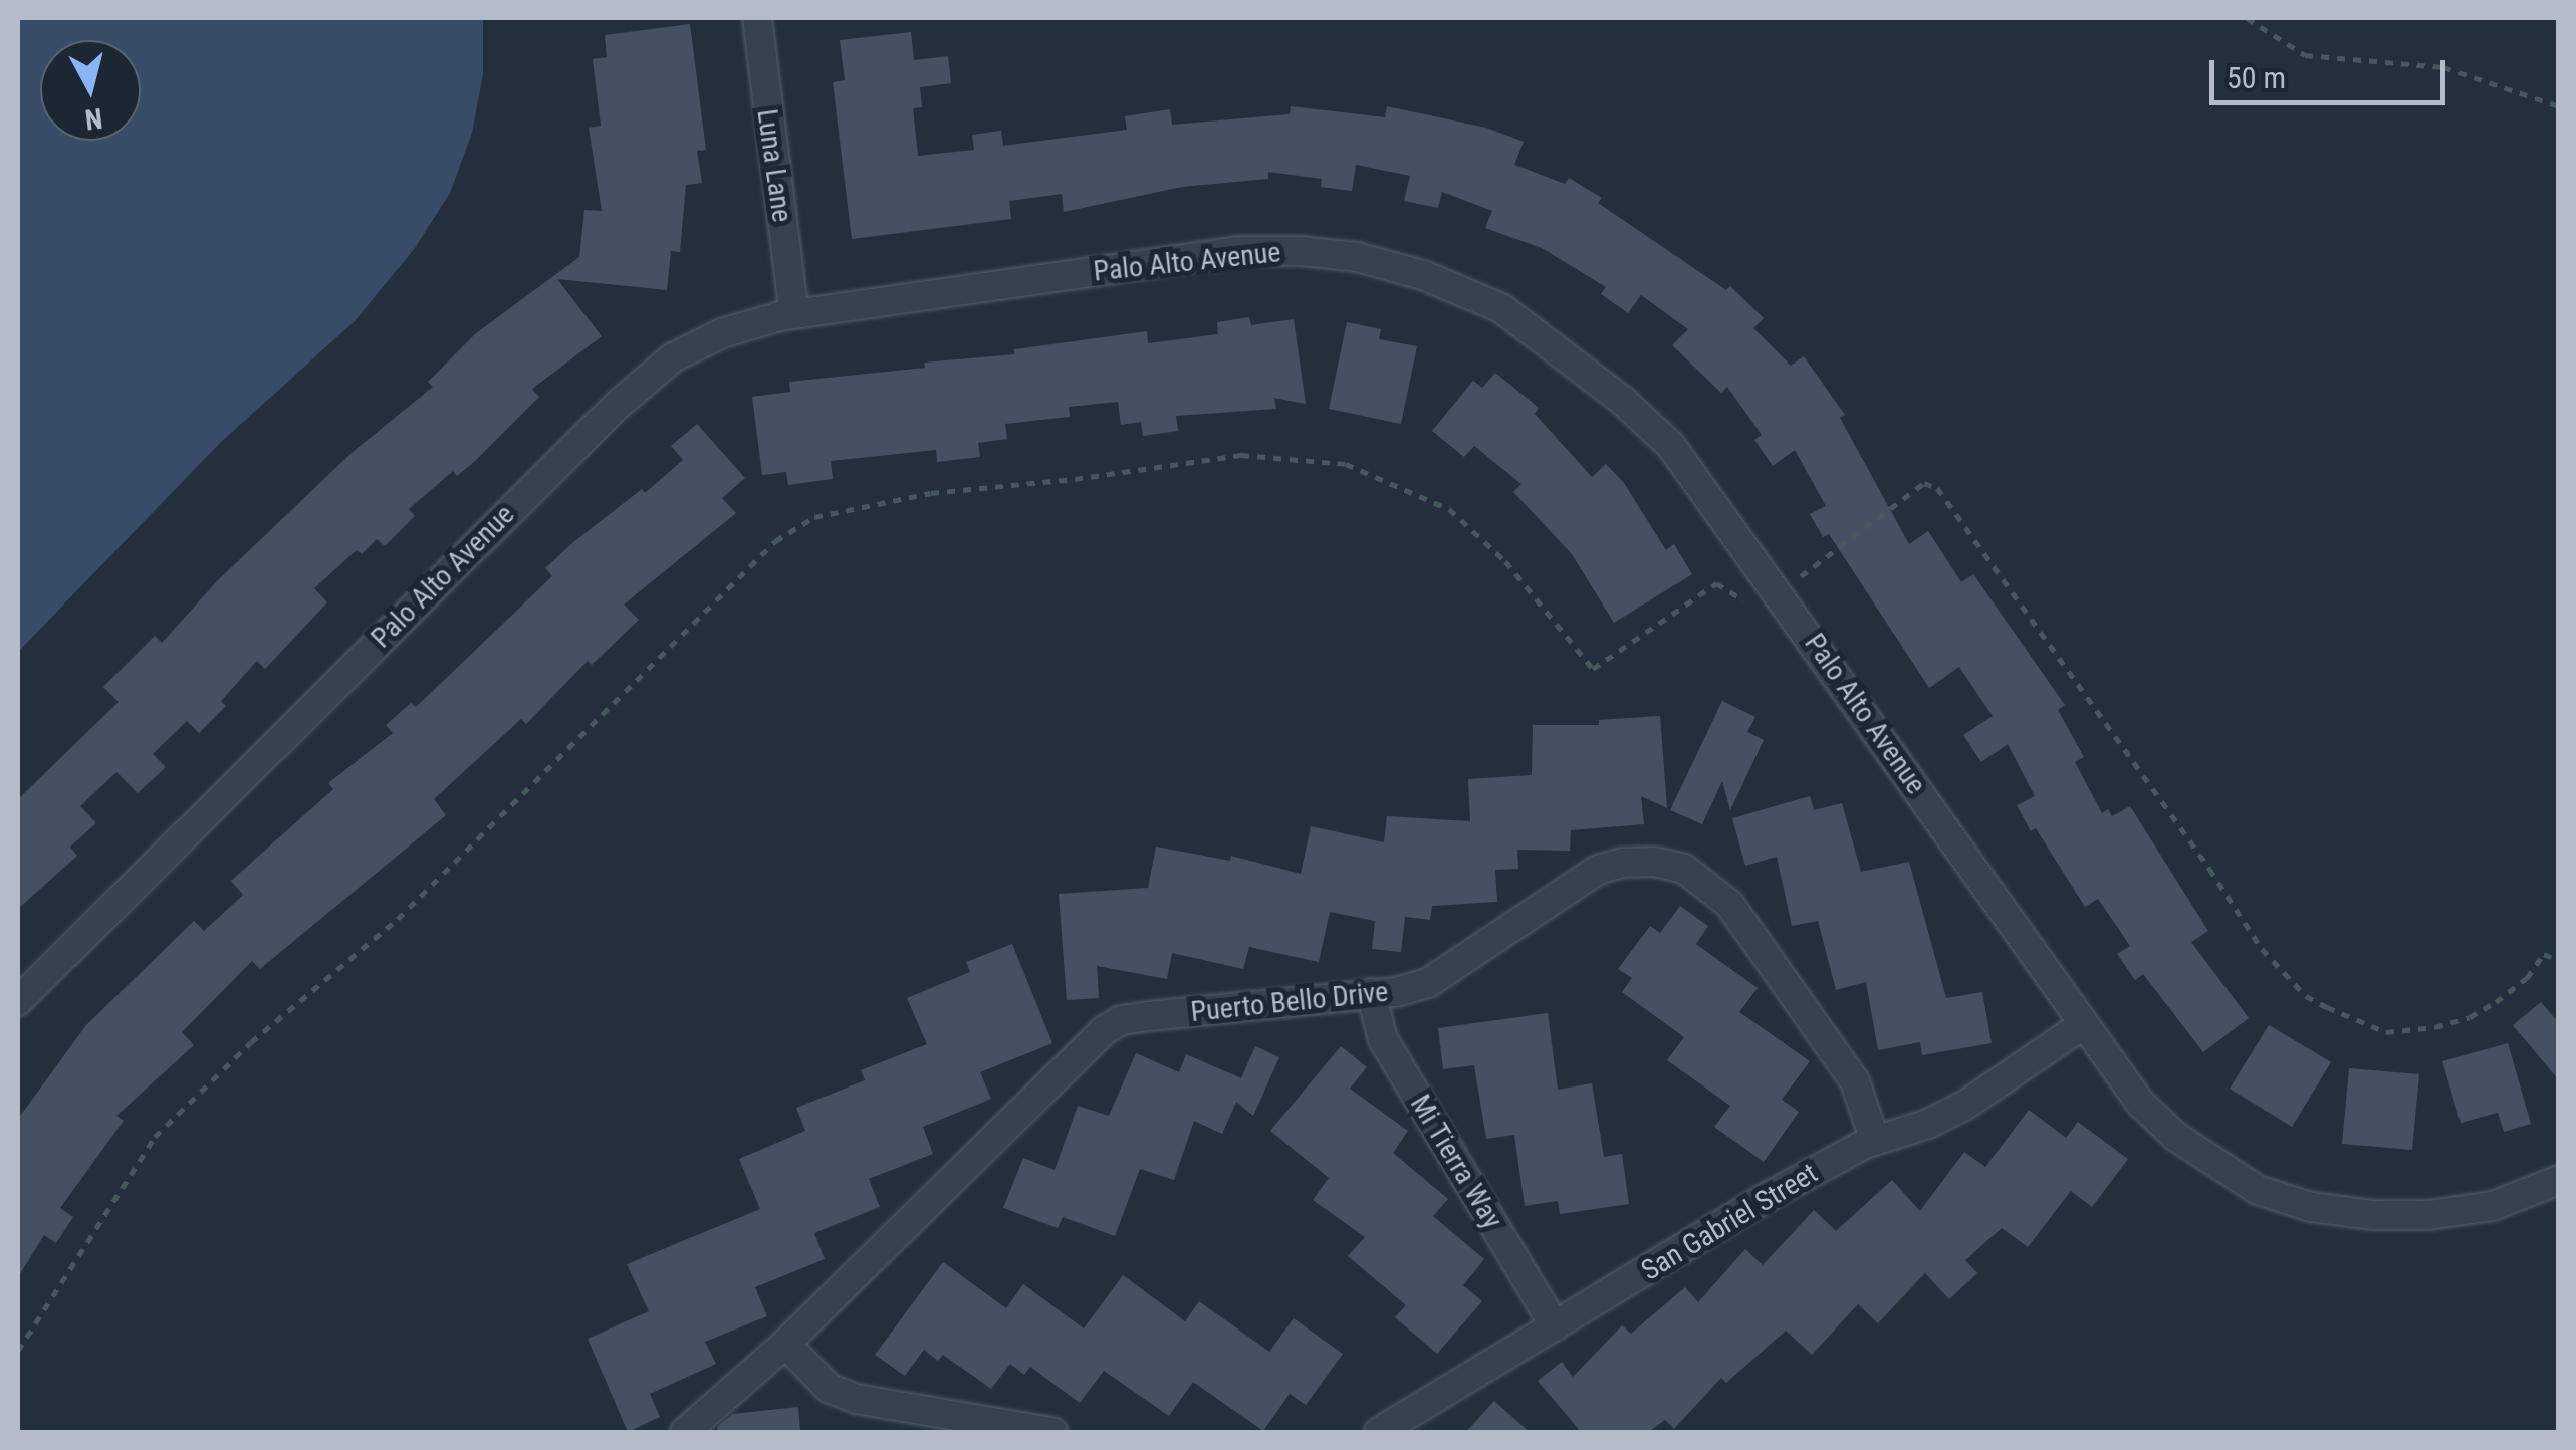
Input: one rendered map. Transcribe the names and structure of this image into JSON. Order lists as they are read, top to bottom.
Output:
{
  "streets": {
    "street": [
      "Luna Lane",
      "Palo Alto Avenue",
      "Puerto Bello Drive",
      "Mi Tierra Way",
      "San Gabriel Street"
    ]
  },
  "crossings": [
    ["Luna Lane", "Palo Alto Avenue"],
    ["Palo Alto Avenue", "San Gabriel Street"],
    ["Puerto Bello Drive", "Mi Tierra Way"],
    ["Puerto Bello Drive", "San Gabriel Street"],
    ["Mi Tierra Way", "San Gabriel Street"]
  ],
  "scale_bar": "50 m",
  "north": "bottom"
}
